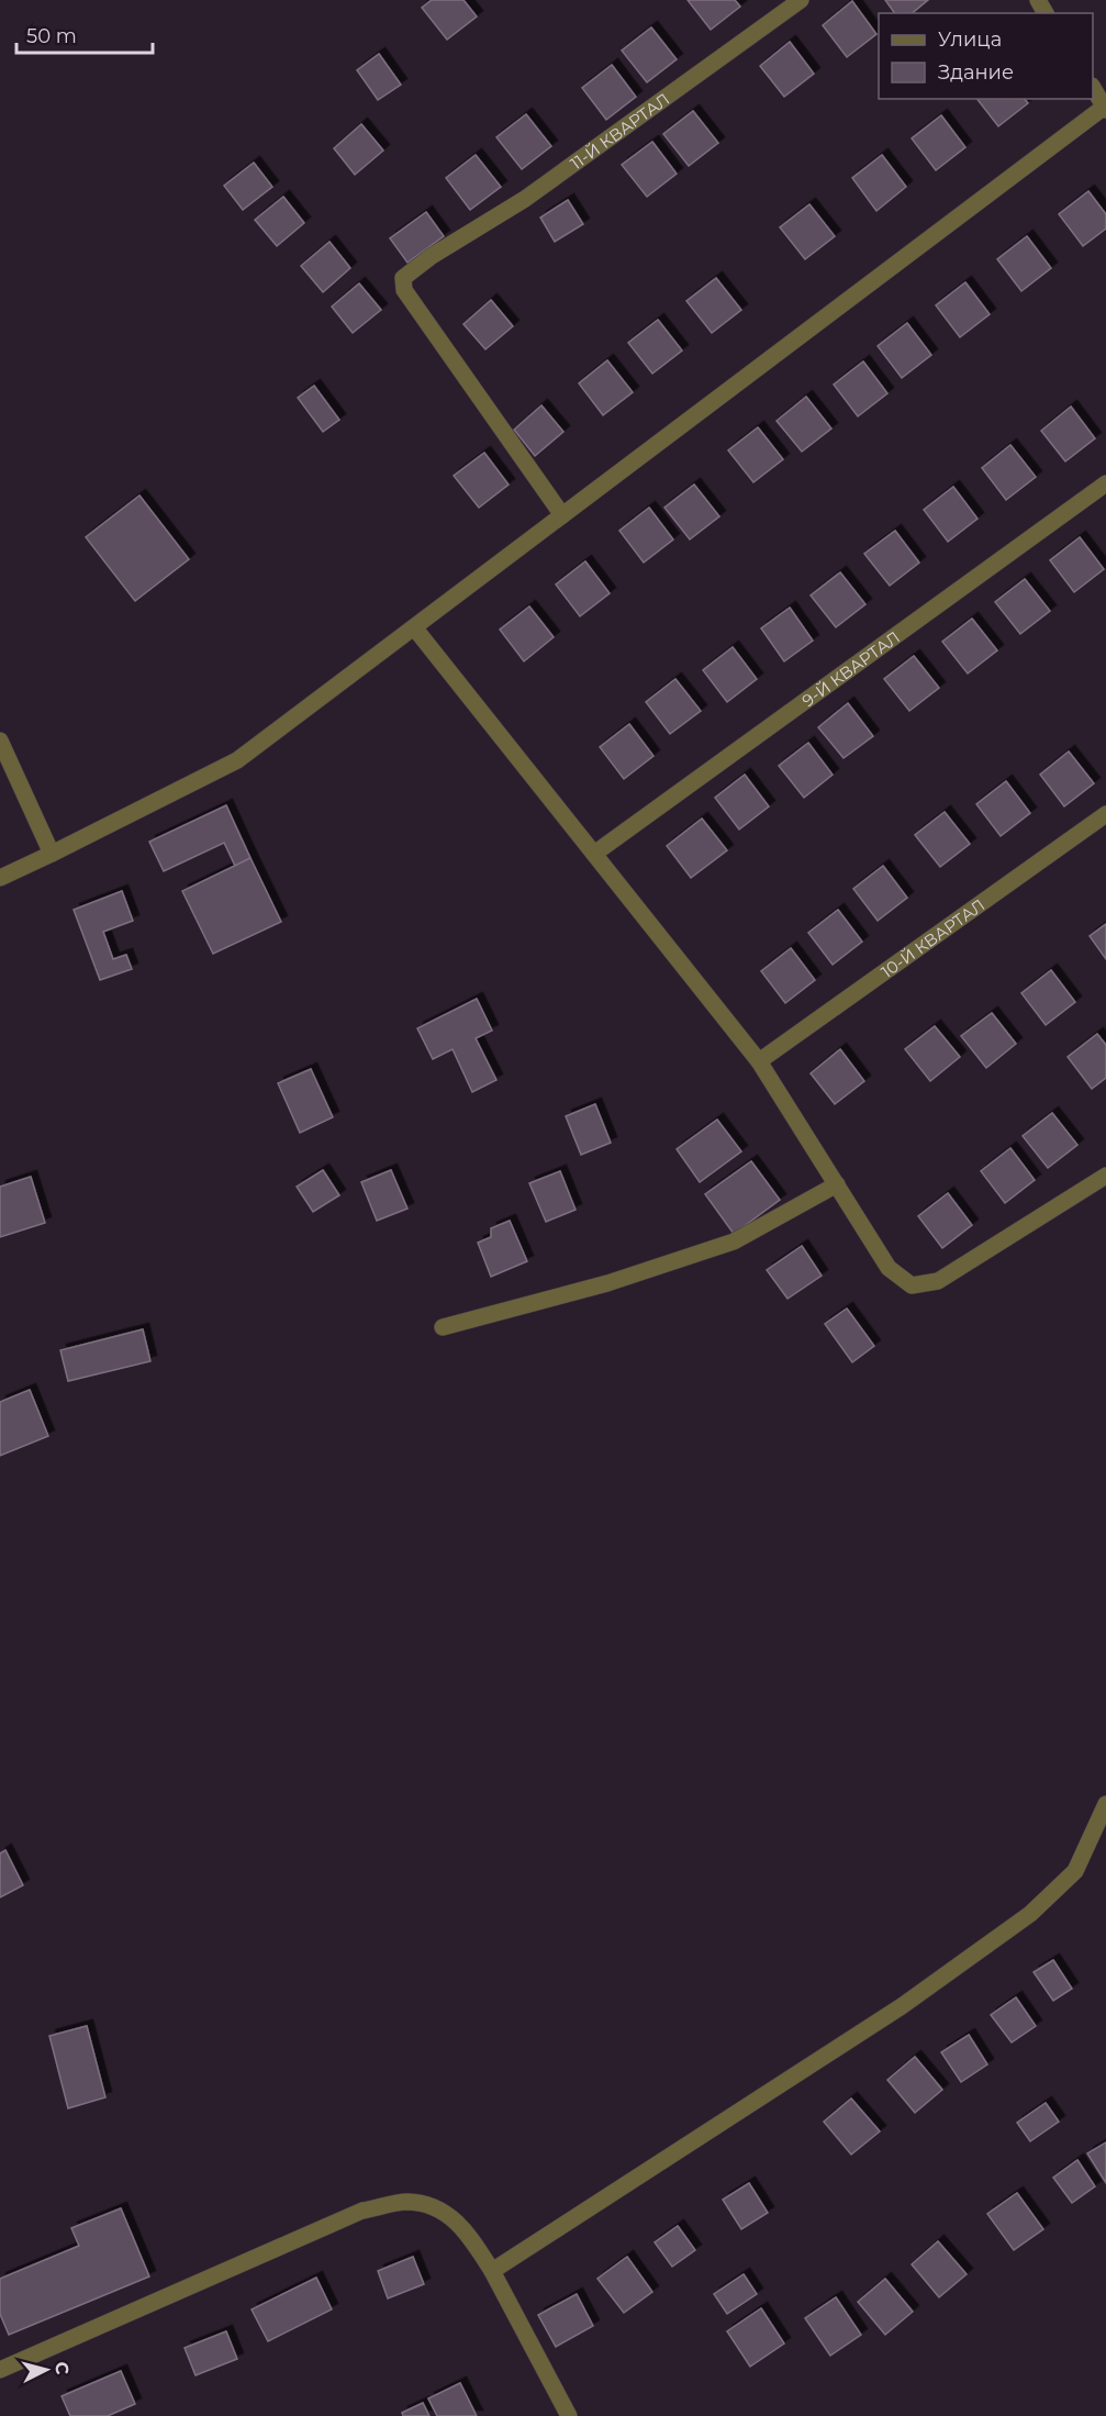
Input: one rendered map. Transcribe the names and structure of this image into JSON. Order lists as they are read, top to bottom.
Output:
{
  "streets": {
    "street": ["11-Й КВАРТАЛ", "9-Й КВАРТАЛ", "10-Й КВАРТАЛ"]
  },
  "legend": ["Улица", "Здание"],
  "scale_bar": "50 m",
  "north": "right"
}
